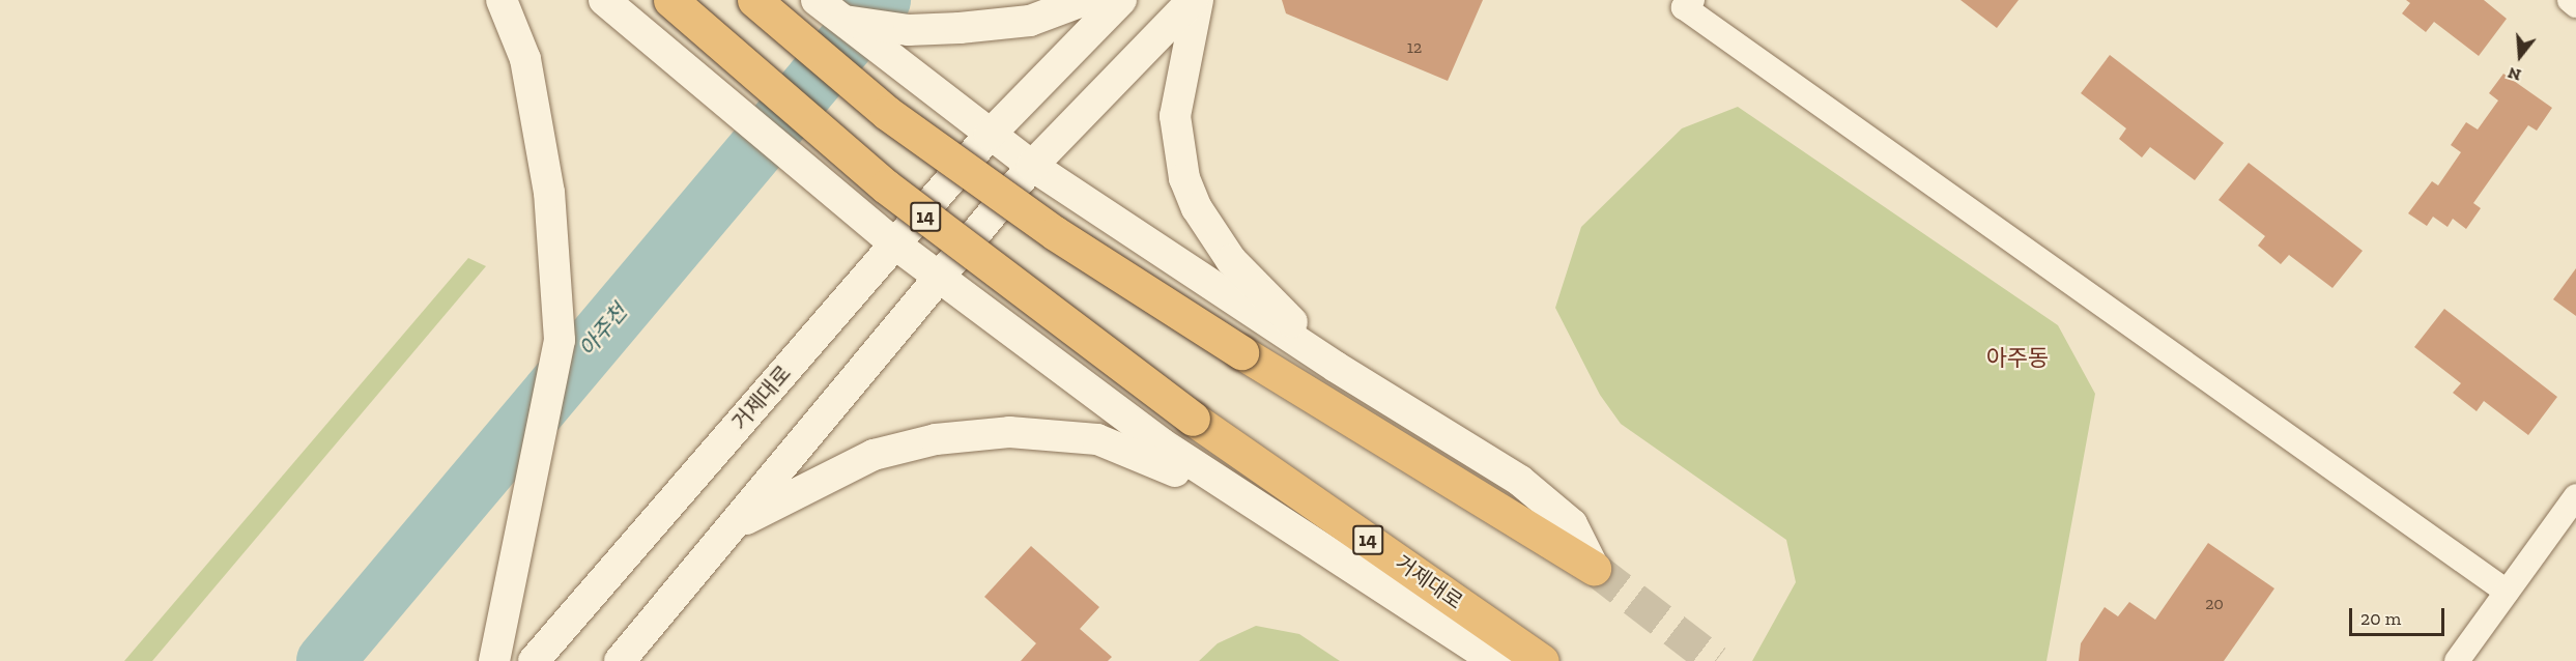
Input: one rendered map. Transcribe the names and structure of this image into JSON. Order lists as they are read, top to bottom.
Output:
{
  "streets": {
    "highway": ["14", "거제대로"]
  },
  "districts": ["아주동"],
  "water": ["아주천"],
  "house_numbers": ["12", "20"],
  "scale_bar": "20 m",
  "north": "bottom"
}
